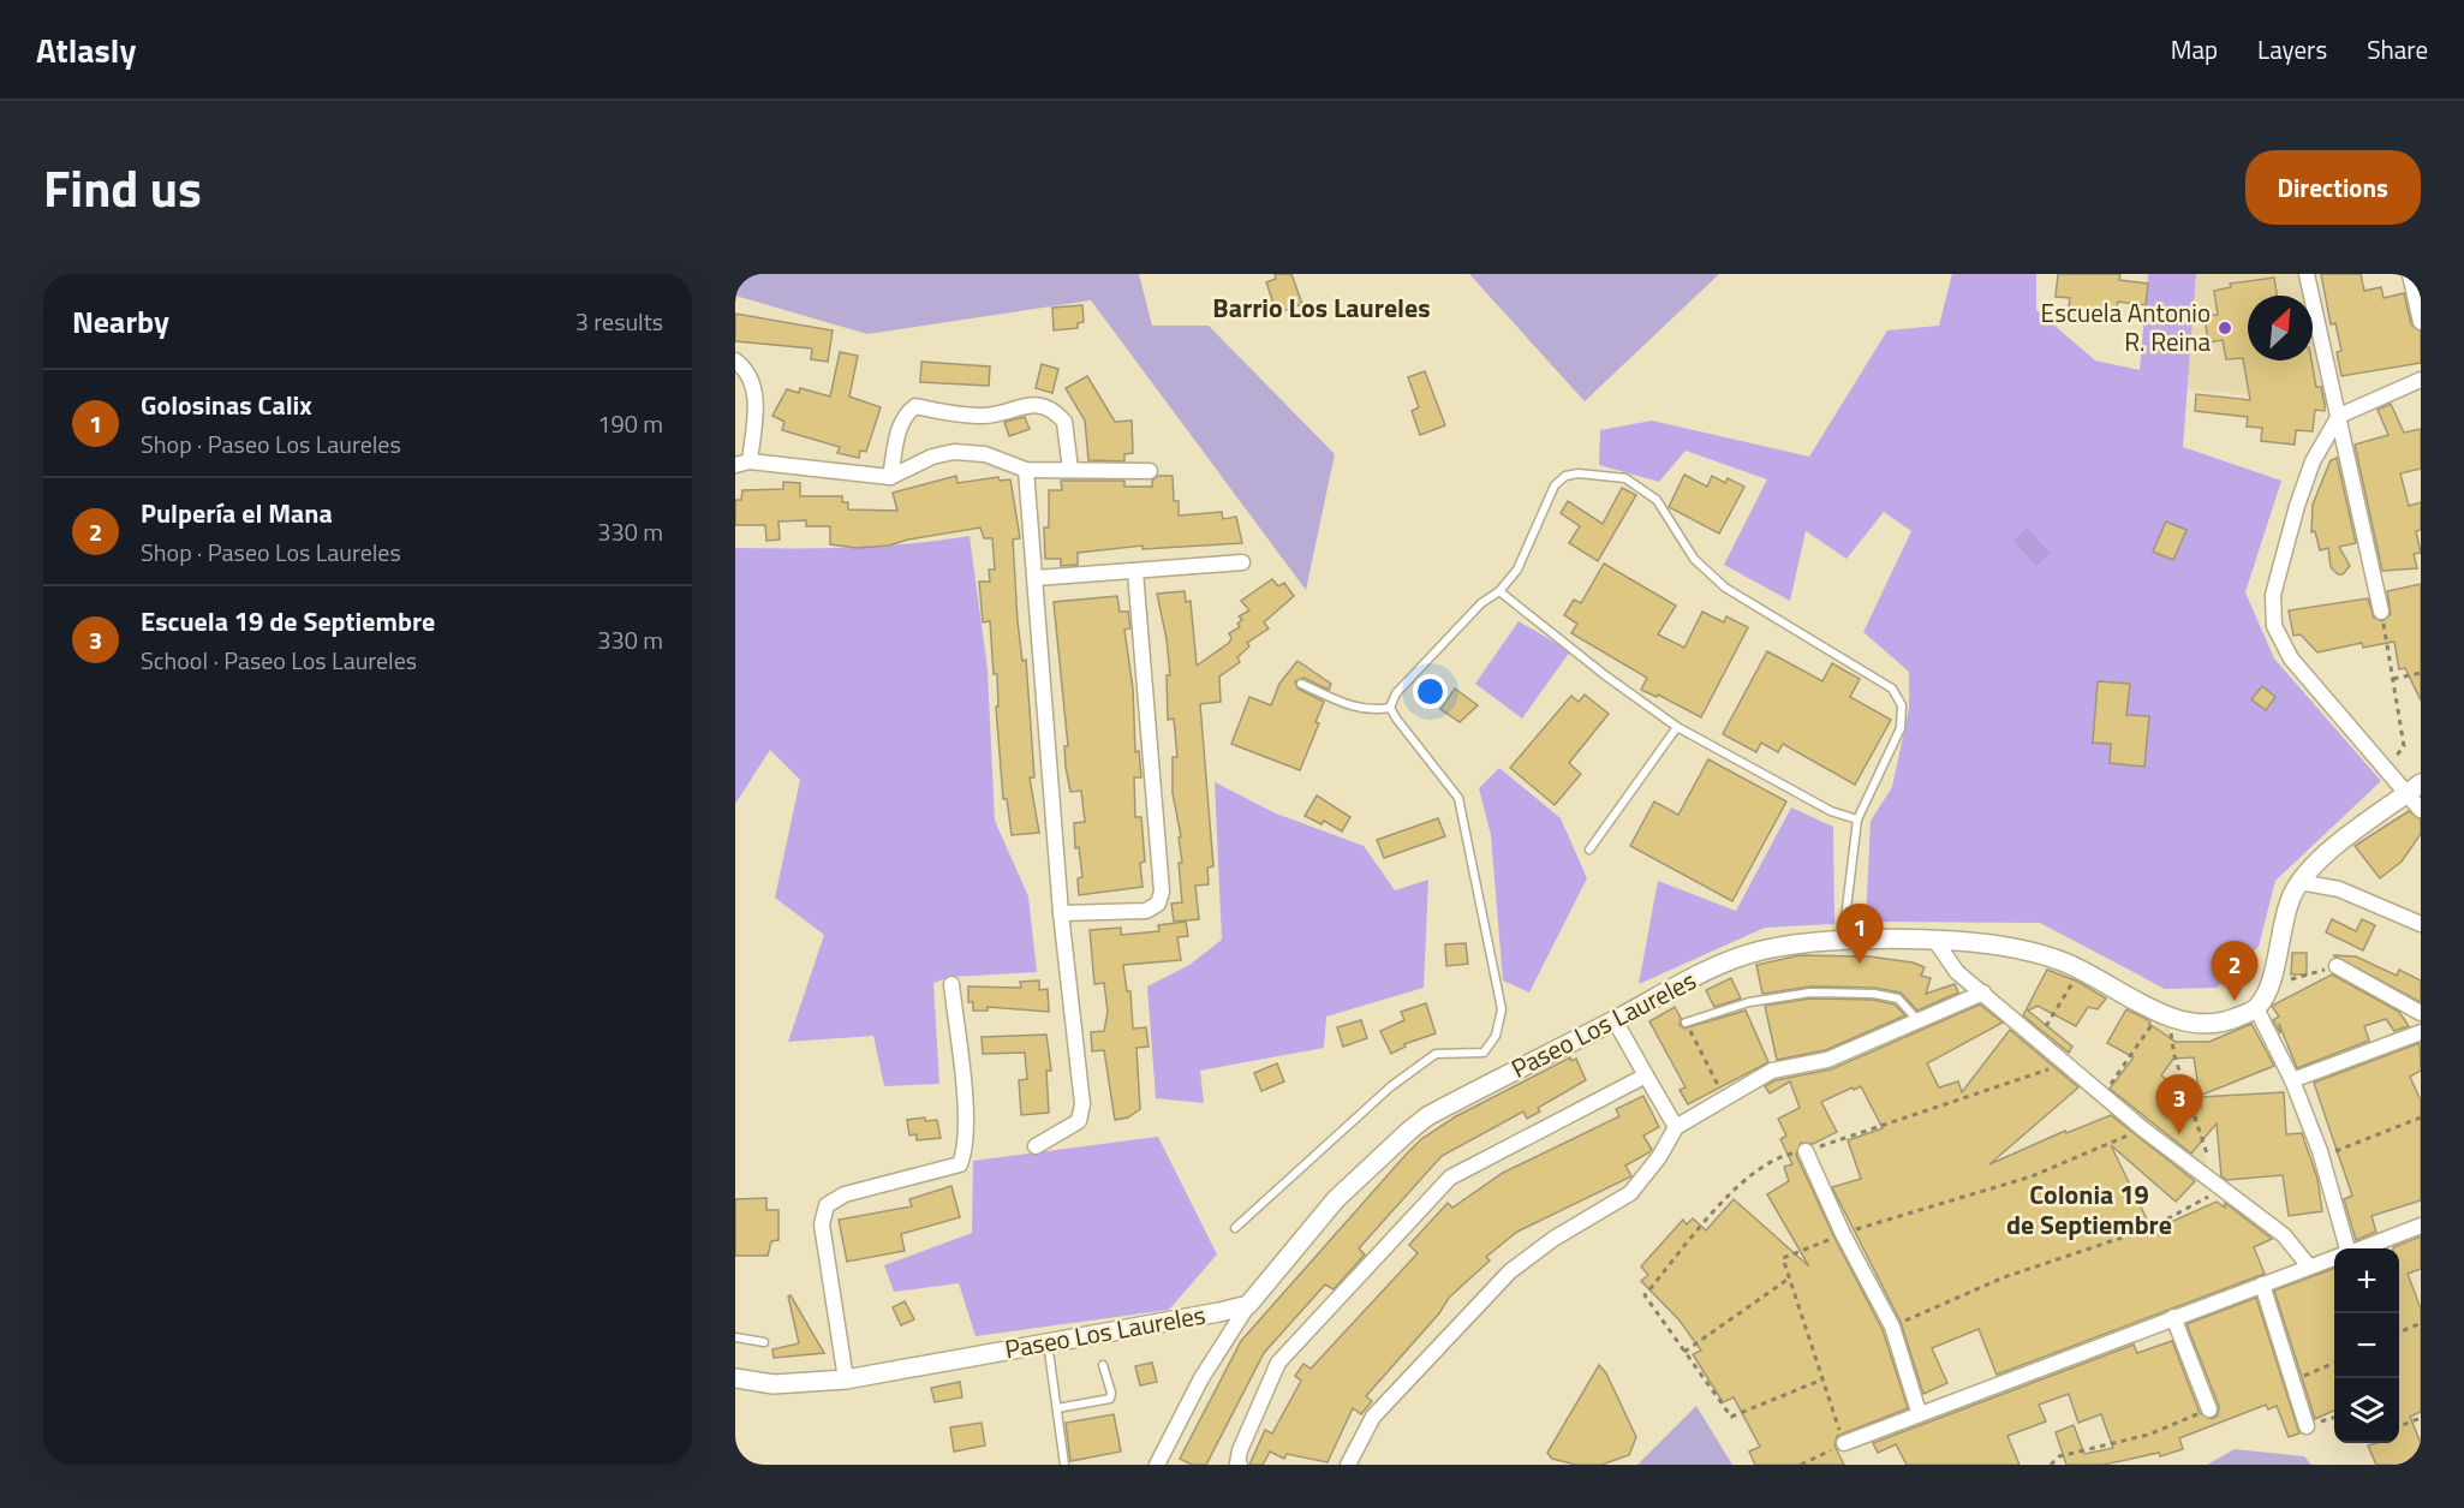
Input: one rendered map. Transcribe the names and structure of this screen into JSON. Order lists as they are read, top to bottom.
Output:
{
  "streets": {
    "street": ["Paseo Los Laureles"]
  },
  "districts": ["Barrio Los Laureles", "Colonia 19 de Septiembre"],
  "places": ["Escuela Antonio R. Reina"],
  "north": "top right",
  "page": {
    "header": "Atlasly",
    "nav": ["Map", "Layers", "Share"],
    "title": "Find us",
    "buttons": "Directions",
    "heading": ["Nearby", "3 results"],
    "list": [
      {
        "mark": "1",
        "name": "Golosinas Calix",
        "note": "Shop · Paseo Los Laureles",
        "value": "190 m"
      },
      {
        "mark": "2",
        "name": "Pulpería el Mana",
        "note": "Shop · Paseo Los Laureles",
        "value": "330 m"
      },
      {
        "mark": "3",
        "name": "Escuela 19 de Septiembre",
        "note": "School · Paseo Los Laureles",
        "value": "330 m"
      }
    ],
    "pins": ["1", "2", "3"],
    "map_buttons": ["+", "−"]
  }
}
